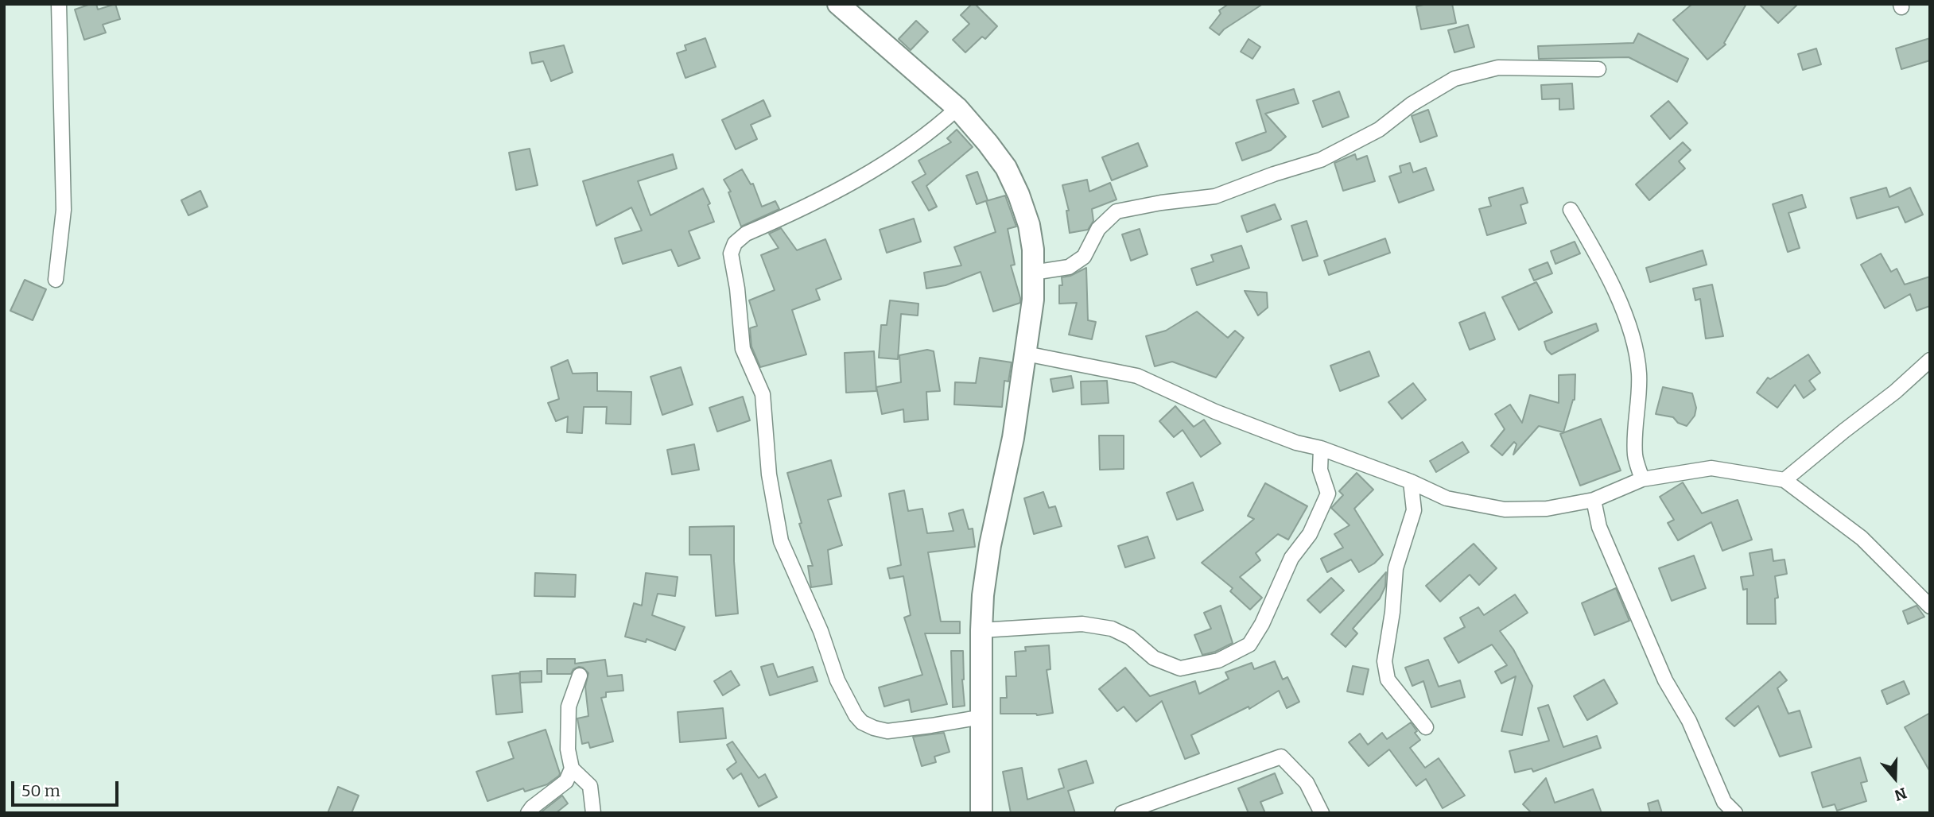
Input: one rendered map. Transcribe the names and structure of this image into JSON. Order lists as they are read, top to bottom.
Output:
{
  "scale_bar": "50 m",
  "north": "bottom"
}
